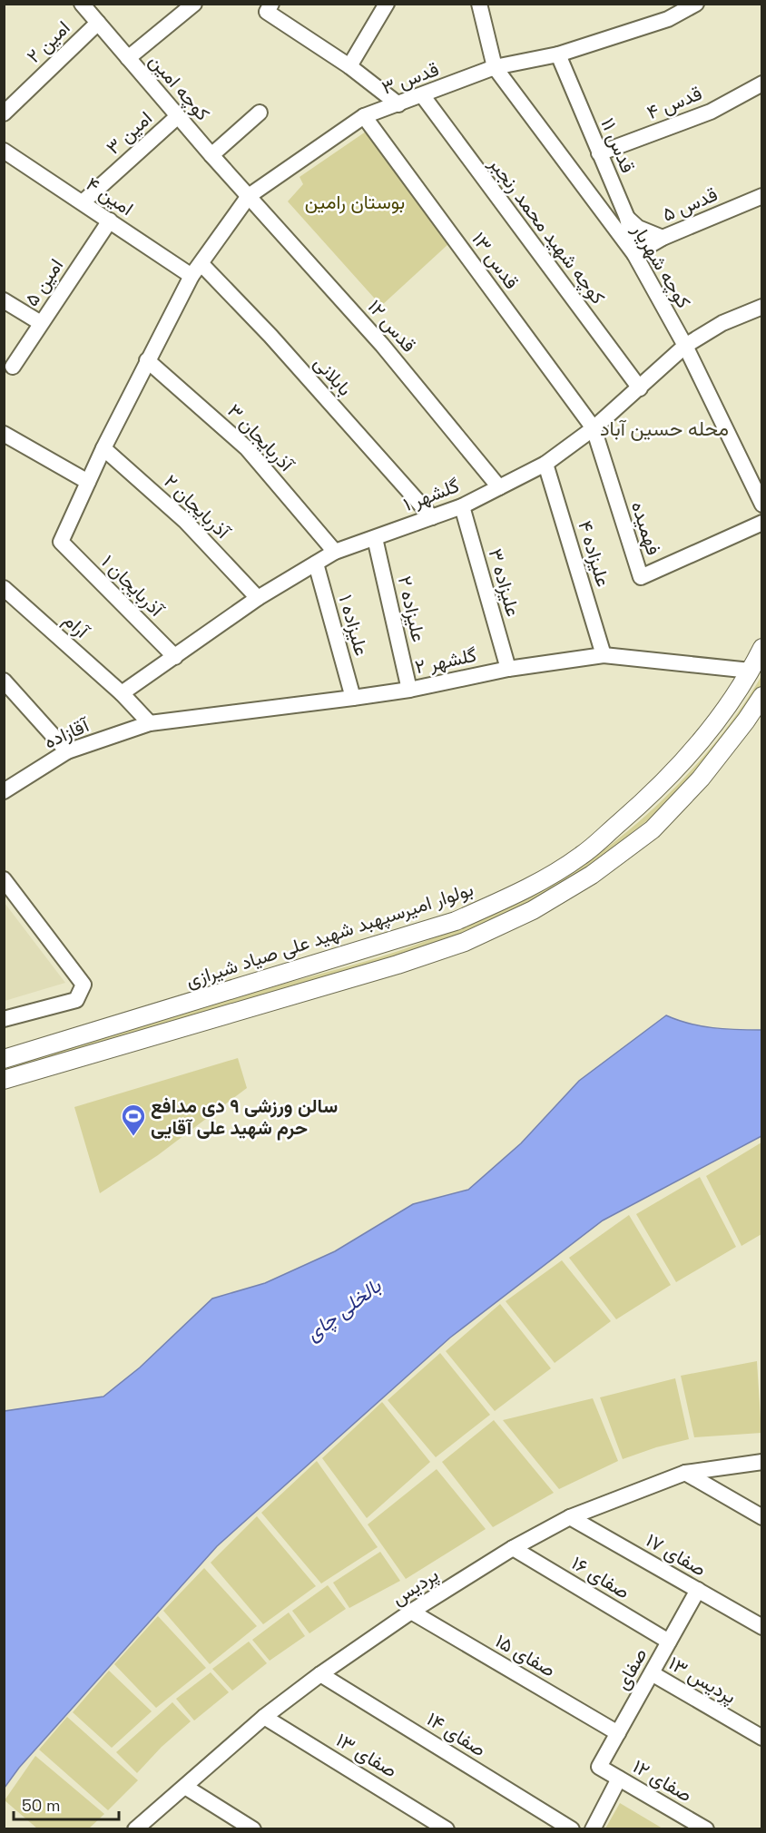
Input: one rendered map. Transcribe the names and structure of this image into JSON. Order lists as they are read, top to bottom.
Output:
{
  "streets": {
    "main road": ["بولوار امیرسپهبد شهید علی صیاد شیرازی"],
    "street": [
      "امین ۲",
      "قدس ۳",
      "کوچه امین",
      "قدس ۴",
      "امین ۳",
      "قدس ۱۱",
      "امین ۴",
      "قدس ۵",
      "کوچه شهید محمد رنجبر",
      "قدس ۱۳",
      "کوچه شهریار",
      "امین ۵",
      "قدس ۱۲",
      "بابلانی",
      "آذربایجان ۳",
      "گلشهر ۱",
      "آذربایجان ۲",
      "فهمیده",
      "علیزاده ۴",
      "علیزاده ۳",
      "آذربایجان ۱",
      "علیزاده ۲",
      "آرام",
      "علیزاده ۱",
      "گلشهر ۲",
      "آقازاده",
      "صفای ۱۷",
      "صفای ۱۶",
      "پردیس",
      "صفای ۱۵",
      "صفای",
      "پردیس ۱۳",
      "صفای ۱۴",
      "صفای ۱۳",
      "صفای ۱۲"
    ]
  },
  "crossings": [
    ["امین ۲", "کوچه امین"],
    ["قدس ۳", "کوچه امین"],
    ["قدس ۳", "قدس ۱۱"],
    ["قدس ۳", "امین ۴"],
    ["قدس ۳", "کوچه شهید محمد رنجبر"],
    ["قدس ۳", "قدس ۱۳"],
    ["قدس ۳", "کوچه شهریار"],
    ["قدس ۳", "قدس ۱۲"],
    ["قدس ۳", "بابلانی"],
    ["قدس ۳", "آذربایجان ۳"],
    ["قدس ۳", "آذربایجان ۲"],
    ["قدس ۳", "آذربایجان ۱"],
    ["کوچه امین", "امین ۳"],
    ["کوچه امین", "قدس ۱۲"],
    ["قدس ۴", "قدس ۱۱"],
    ["امین ۳", "امین ۴"],
    ["قدس ۱۱", "قدس ۵"],
    ["قدس ۱۱", "کوچه شهریار"],
    ["امین ۴", "امین ۵"],
    ["امین ۴", "بابلانی"],
    ["قدس ۵", "کوچه شهریار"],
    ["کوچه شهید محمد رنجبر", "گلشهر ۱"],
    ["قدس ۱۳", "گلشهر ۱"],
    ["قدس ۱۳", "فهمیده"],
    ["کوچه شهریار", "گلشهر ۱"],
    ["قدس ۱۲", "گلشهر ۱"],
    ["بابلانی", "گلشهر ۱"],
    ["آذربایجان ۳", "گلشهر ۱"],
    ["گلشهر ۱", "آذربایجان ۲"],
    ["گلشهر ۱", "فهمیده"],
    ["گلشهر ۱", "علیزاده ۴"],
    ["گلشهر ۱", "علیزاده ۳"],
    ["گلشهر ۱", "آذربایجان ۱"],
    ["گلشهر ۱", "علیزاده ۲"],
    ["گلشهر ۱", "آرام"],
    ["گلشهر ۱", "علیزاده ۱"],
    ["علیزاده ۴", "گلشهر ۲"],
    ["علیزاده ۳", "گلشهر ۲"],
    ["علیزاده ۲", "گلشهر ۲"],
    ["آرام", "گلشهر ۲"],
    ["آرام", "آقازاده"],
    ["علیزاده ۱", "گلشهر ۲"],
    ["گلشهر ۲", "آقازاده"],
    ["گلشهر ۲", "بولوار امیرسپهبد شهید علی صیاد شیرازی"],
    ["صفای ۱۷", "پردیس"],
    ["صفای ۱۷", "صفای"],
    ["صفای ۱۶", "پردیس"],
    ["صفای ۱۶", "صفای"],
    ["پردیس", "صفای ۱۵"],
    ["پردیس", "صفای ۱۴"],
    ["پردیس", "صفای ۱۳"],
    ["صفای ۱۵", "صفای"],
    ["صفای", "پردیس ۱۳"],
    ["صفای", "صفای ۱۲"]
  ],
  "districts": ["محله حسین آباد"],
  "water": ["بالخلی چای"],
  "parks": ["بوستان رامین"],
  "places": {
    "sports": ["سالن ورزشی ۹ دی مدافع حرم شهید علی آقایی"]
  },
  "scale_bar": "50 m"
}
